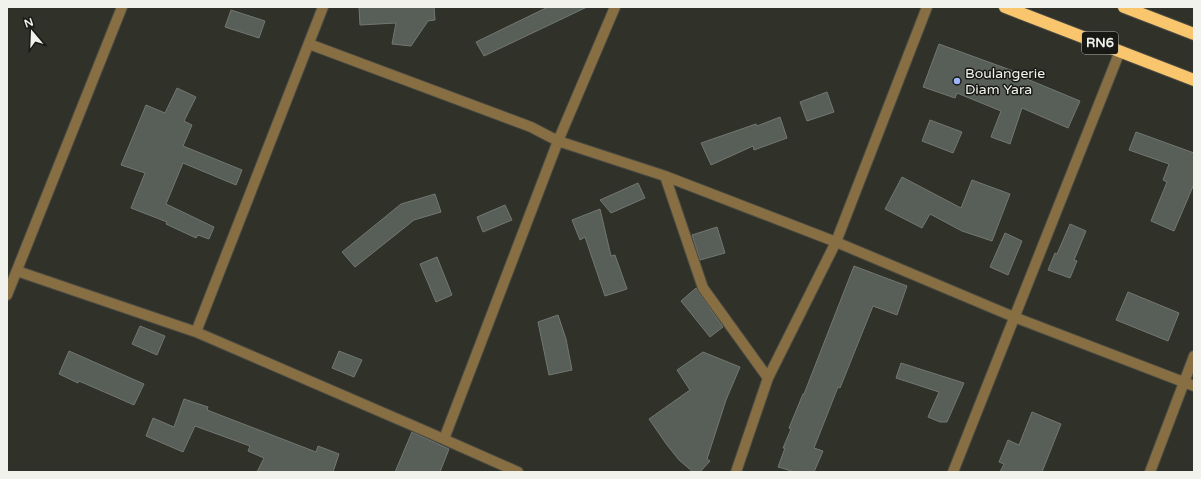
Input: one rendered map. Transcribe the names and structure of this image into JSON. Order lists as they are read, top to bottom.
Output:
{
  "streets": {
    "highway": ["RN6"]
  },
  "places": ["Boulangerie Diam Yara"],
  "north": "top"
}
